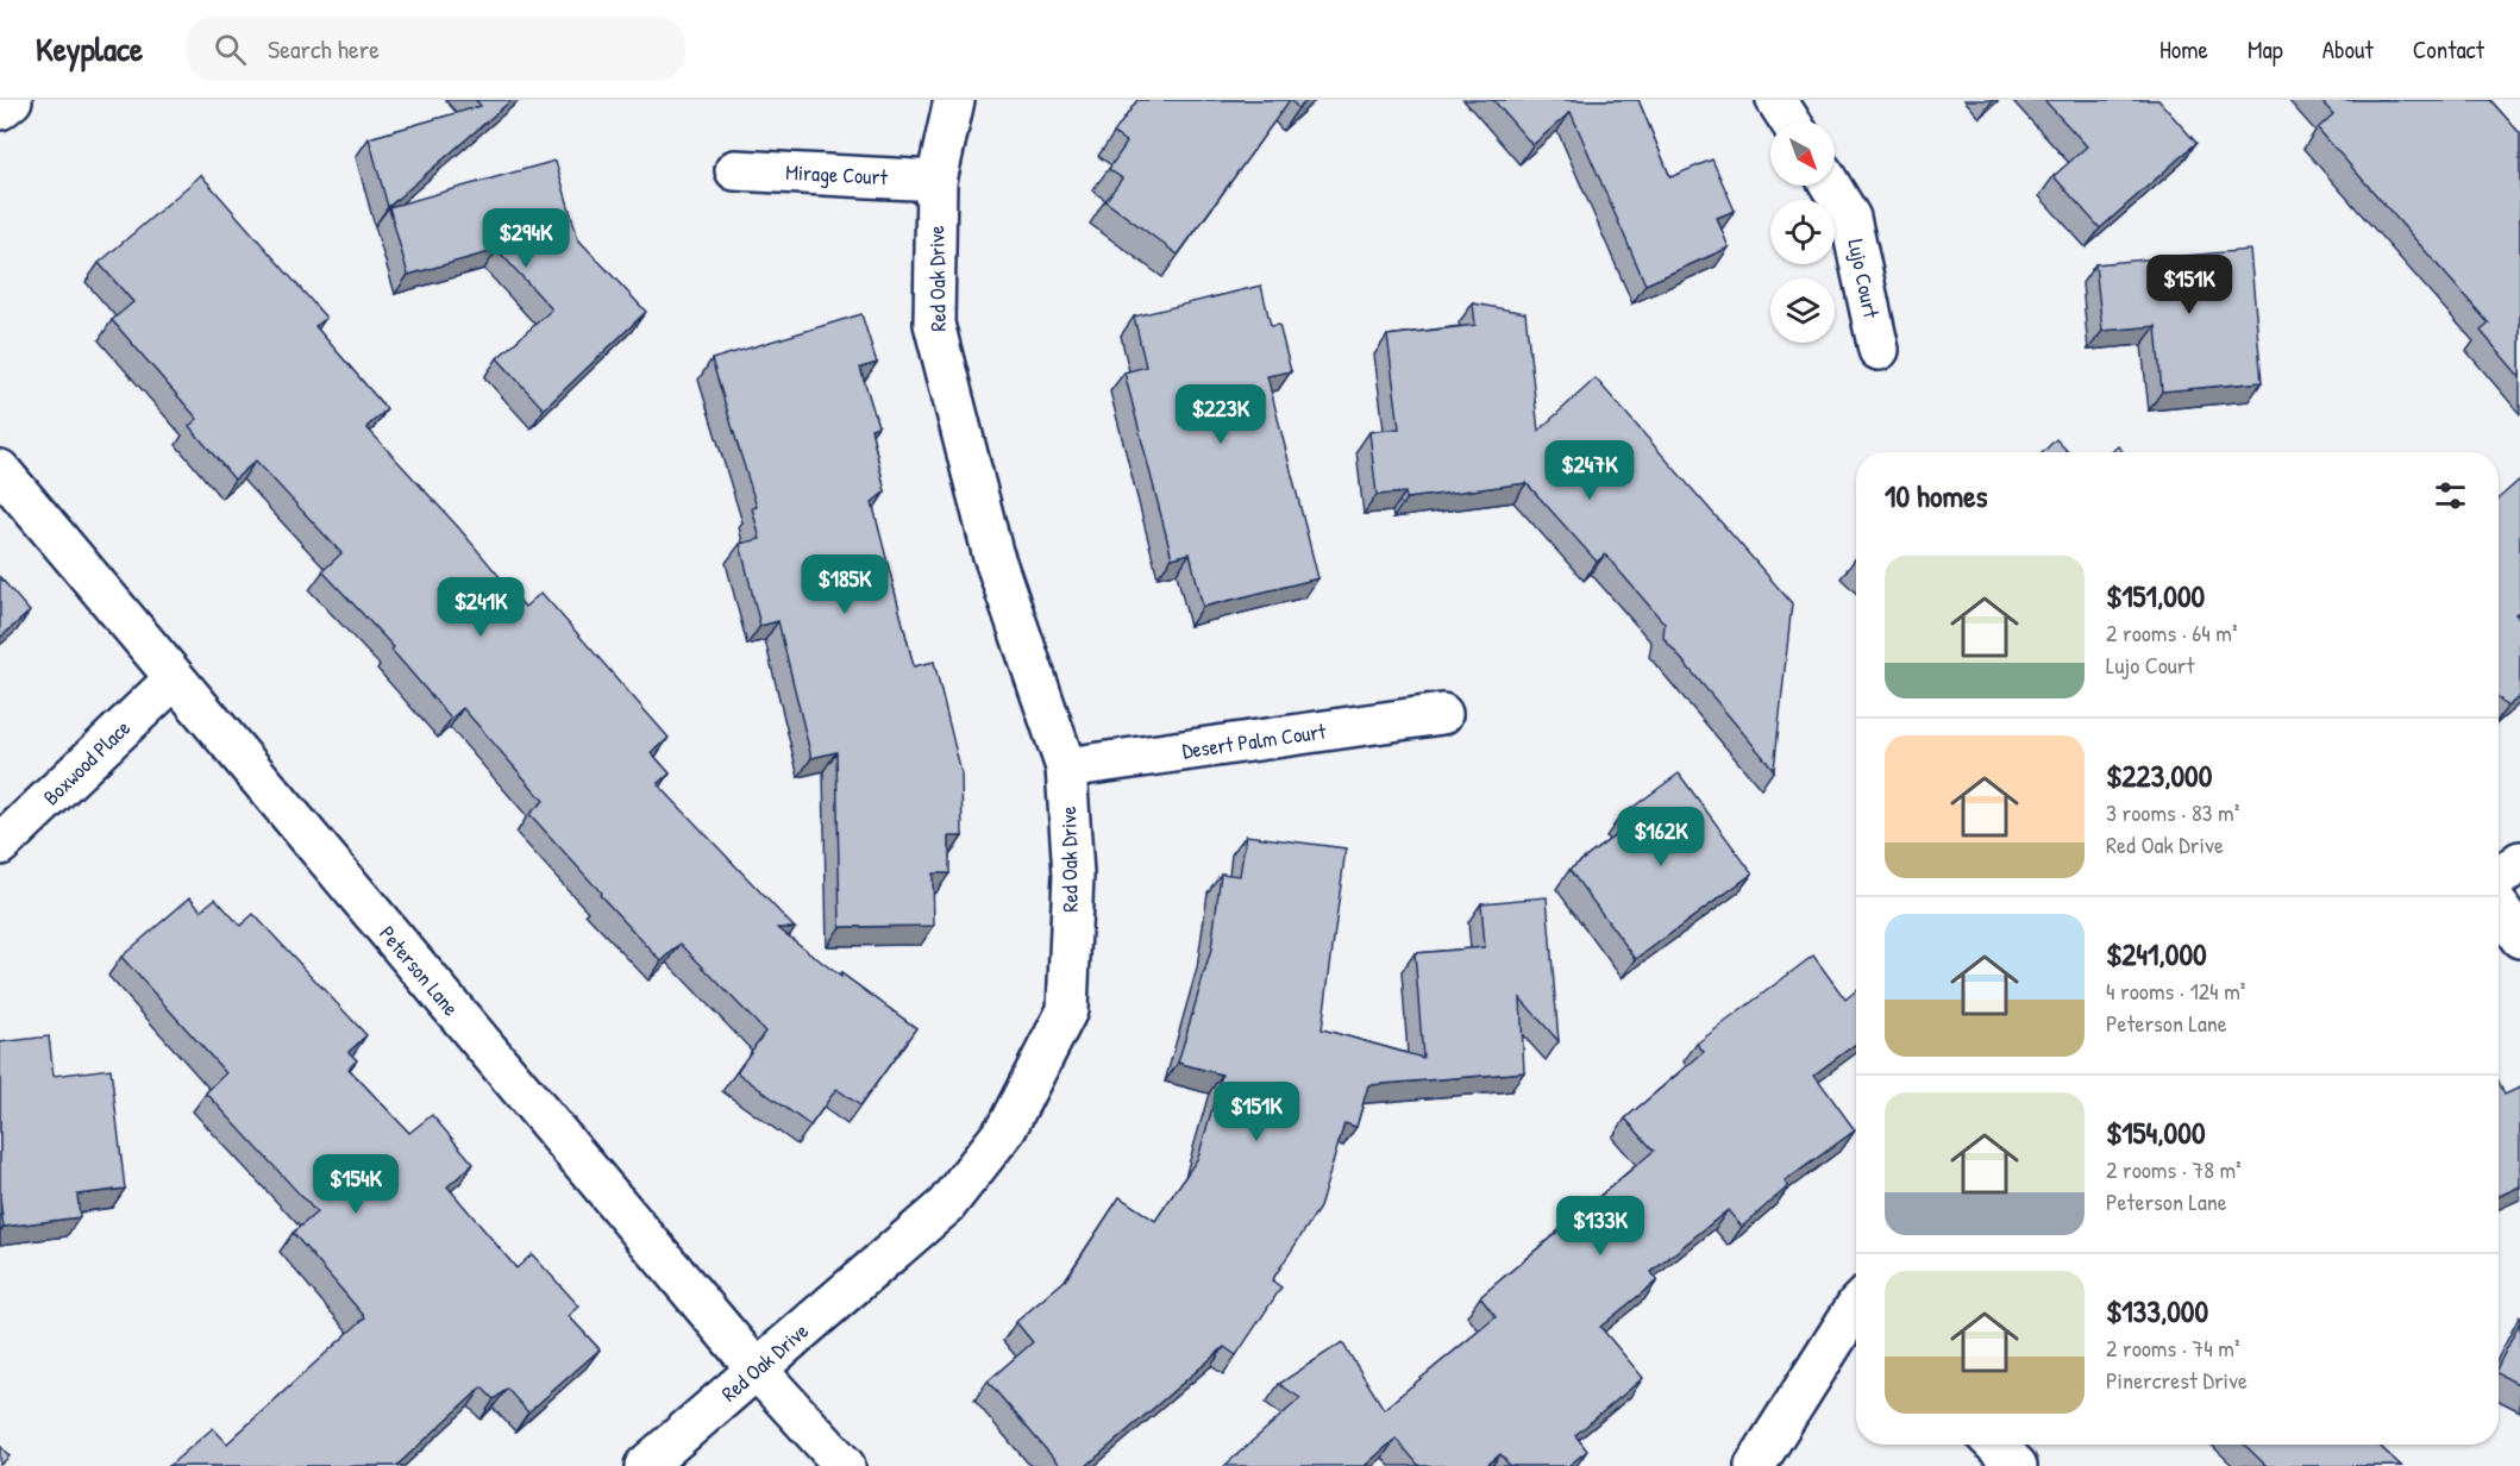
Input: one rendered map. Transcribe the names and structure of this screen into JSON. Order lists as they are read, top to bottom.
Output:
{
  "streets": {
    "street": [
      "Mirage Court",
      "Red Oak Drive",
      "Lujo Court",
      "Desert Palm Court",
      "Boxwood Place",
      "Peterson Lane"
    ]
  },
  "crossings": [
    ["Mirage Court", "Red Oak Drive"],
    ["Red Oak Drive", "Desert Palm Court"],
    ["Red Oak Drive", "Peterson Lane"],
    ["Boxwood Place", "Peterson Lane"]
  ],
  "north": "bottom right",
  "page": {
    "header": "Keyplace",
    "search": "Search here",
    "nav": [
      "Home",
      "Map",
      "About",
      "Contact"
    ],
    "price": [
      "$294K",
      "$151K",
      "$223K",
      "$247K",
      "$185K",
      "$241K",
      "$162K",
      "$151K",
      "$154K",
      "$133K"
    ],
    "heading": "10 homes",
    "list": [
      {
        "name": "$151,000",
        "note": "2 rooms · 64 m² · Lujo Court"
      },
      {
        "name": "$223,000",
        "note": "3 rooms · 83 m² · Red Oak Drive"
      },
      {
        "name": "$241,000",
        "note": "4 rooms · 124 m² · Peterson Lane"
      },
      {
        "name": "$154,000",
        "note": "2 rooms · 78 m² · Peterson Lane"
      },
      {
        "name": "$133,000",
        "note": "2 rooms · 74 m² · Pinercrest Drive"
      }
    ]
  }
}
